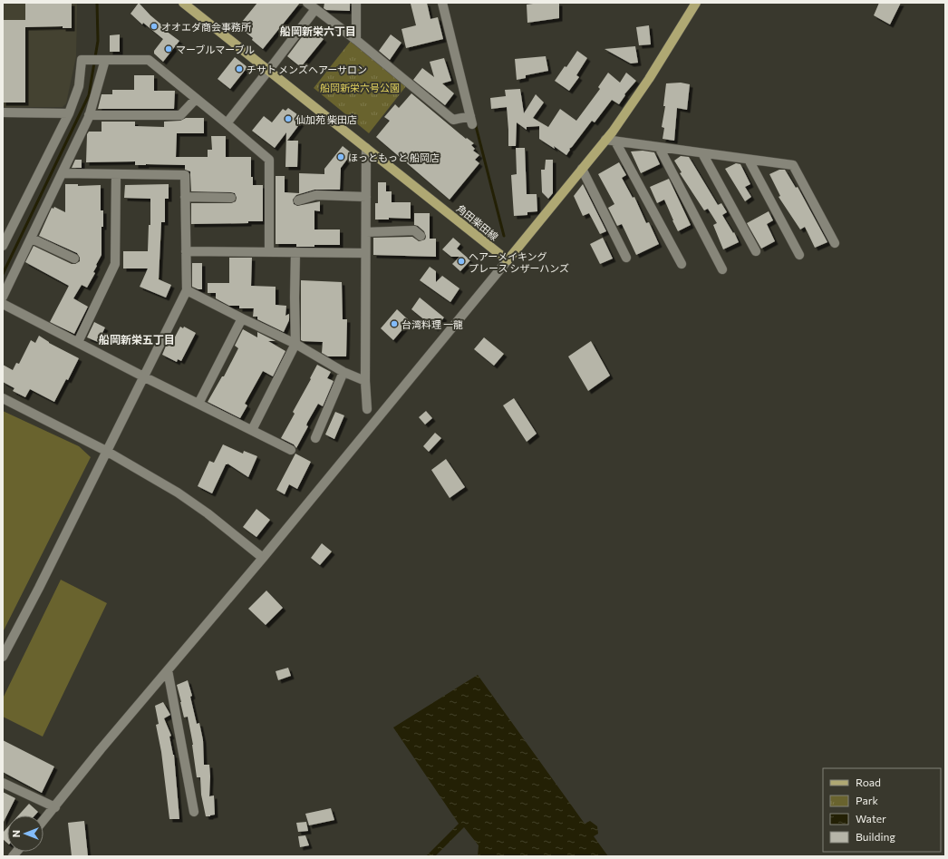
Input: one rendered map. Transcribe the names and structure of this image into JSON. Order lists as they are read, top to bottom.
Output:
{
  "streets": {
    "main road": ["角田柴田線"]
  },
  "districts": ["船岡新栄六丁目", "船岡新栄五丁目"],
  "parks": ["船岡新栄六号公園"],
  "places": [
    "オオエダ商会事務所",
    "マーブルマーブル",
    "チサト メンズヘアーサロン",
    "仙加苑 柴田店",
    "ほっともっと 船岡店",
    "ヘアーメイキング プレース シザーハンズ",
    "台湾料理 一龍"
  ],
  "legend": [
    "Road",
    "Park",
    "Water",
    "Building"
  ],
  "north": "left"
}
